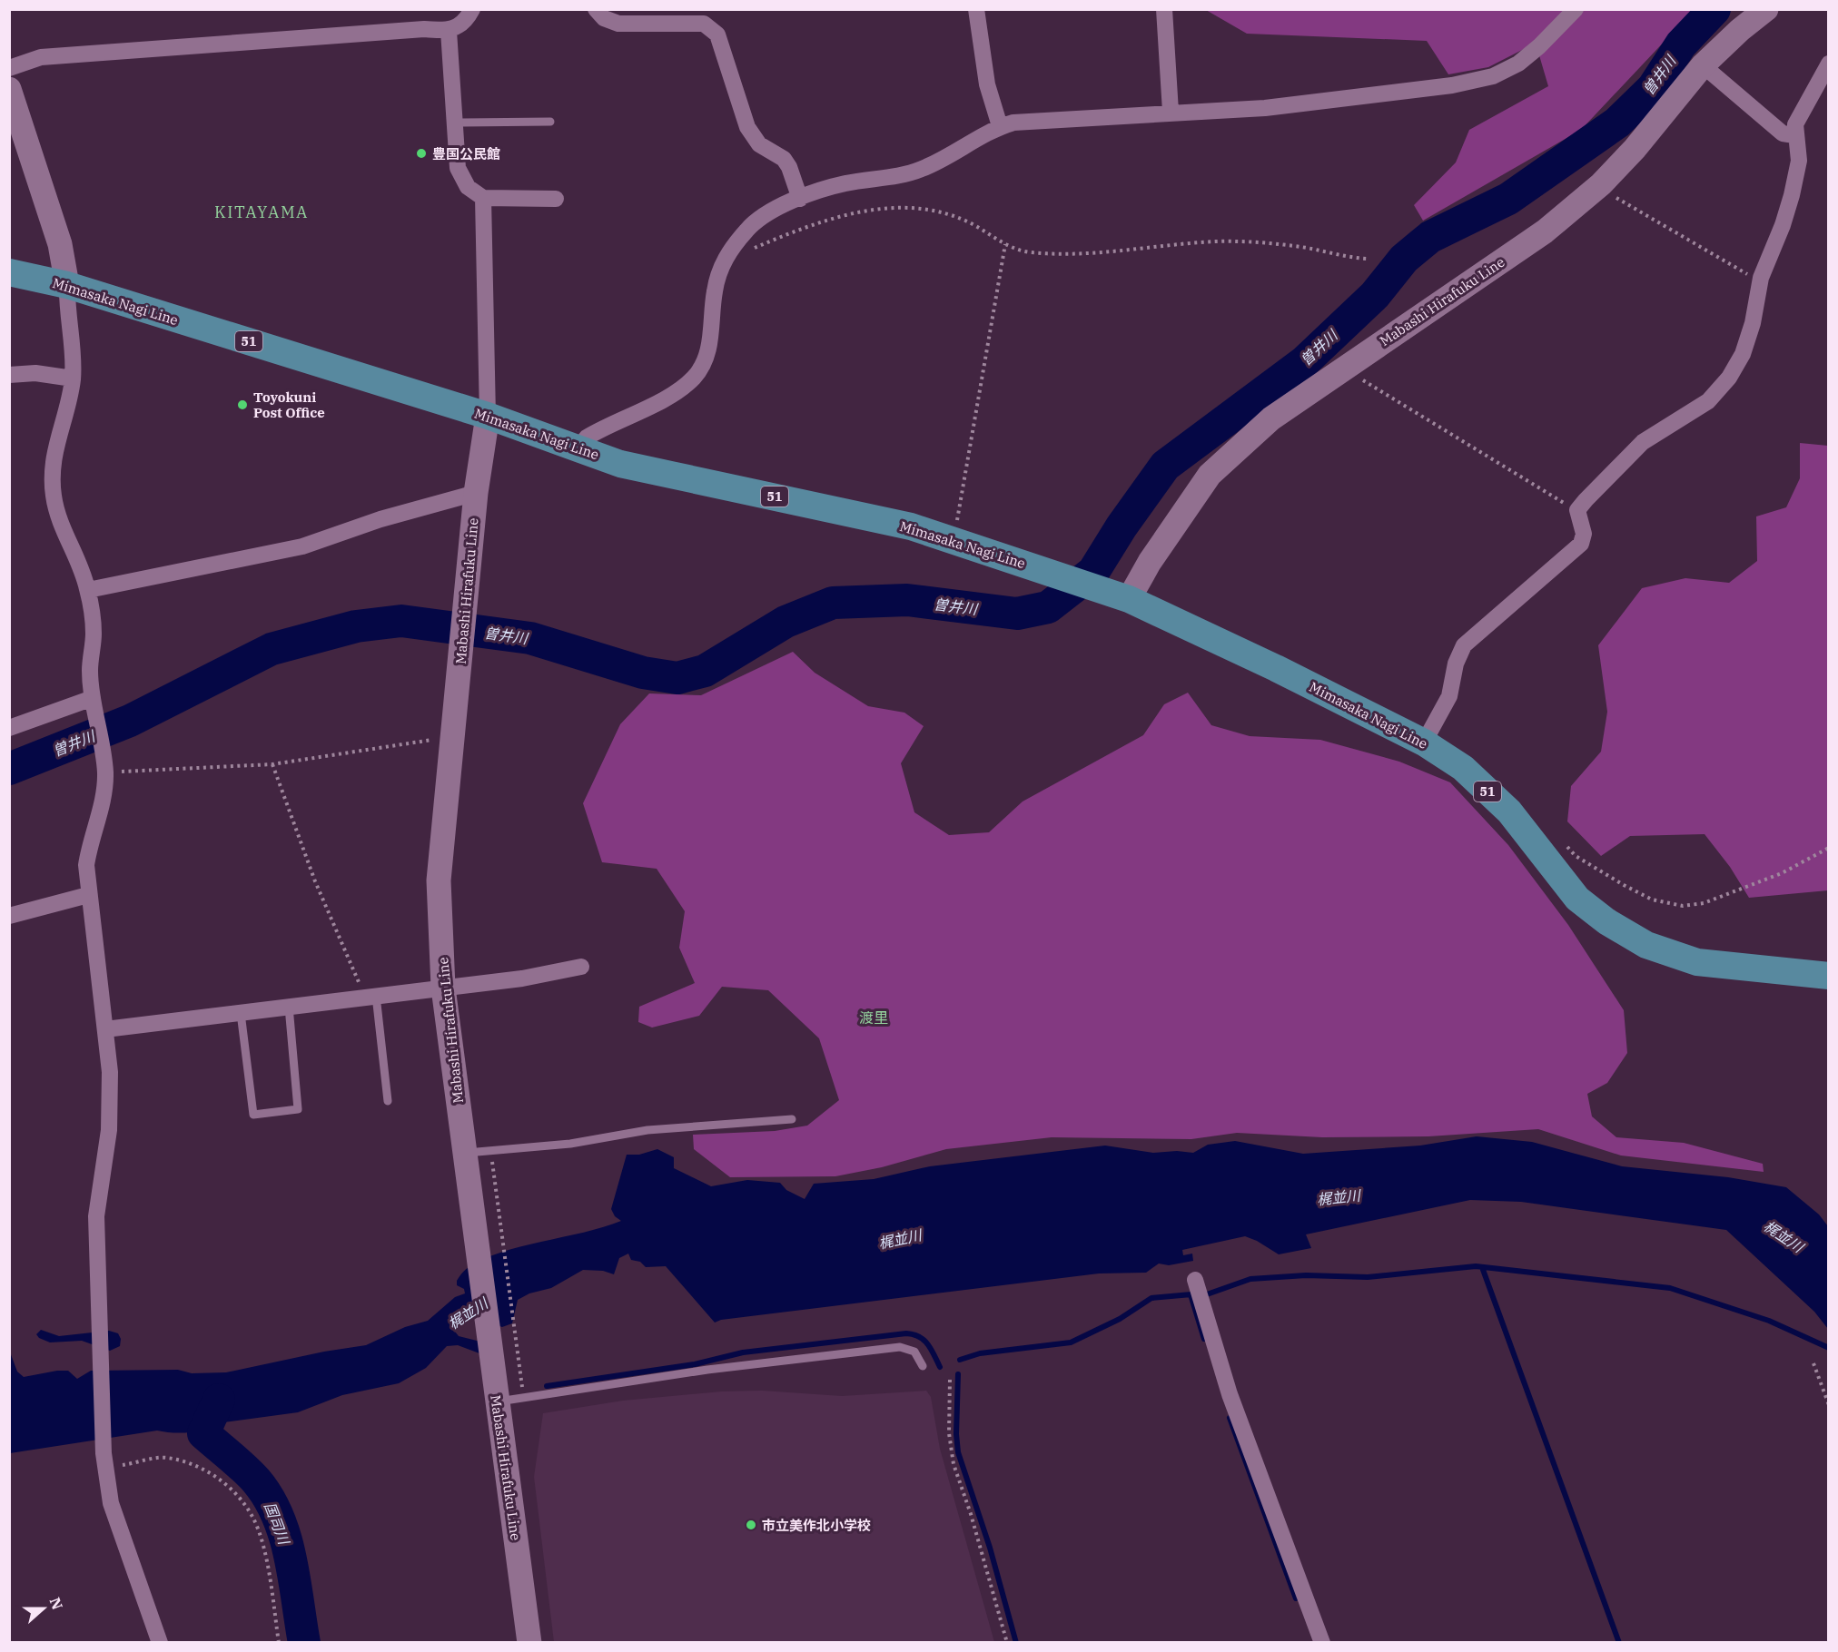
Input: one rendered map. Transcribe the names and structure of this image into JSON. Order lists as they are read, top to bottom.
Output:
{
  "streets": {
    "main road": ["Mimasaka Nagi Line", "Mabashi Hirafuku Line", "51"]
  },
  "crossings": [
    ["Mimasaka Nagi Line", "Mabashi Hirafuku Line"]
  ],
  "districts": ["KITAYAMA", "渡里"],
  "water": ["曽井川", "梶並川", "国司川"],
  "places": ["豊国公民館", "Toyokuni Post Office", "市立美作北小学校"],
  "north": "right"
}
